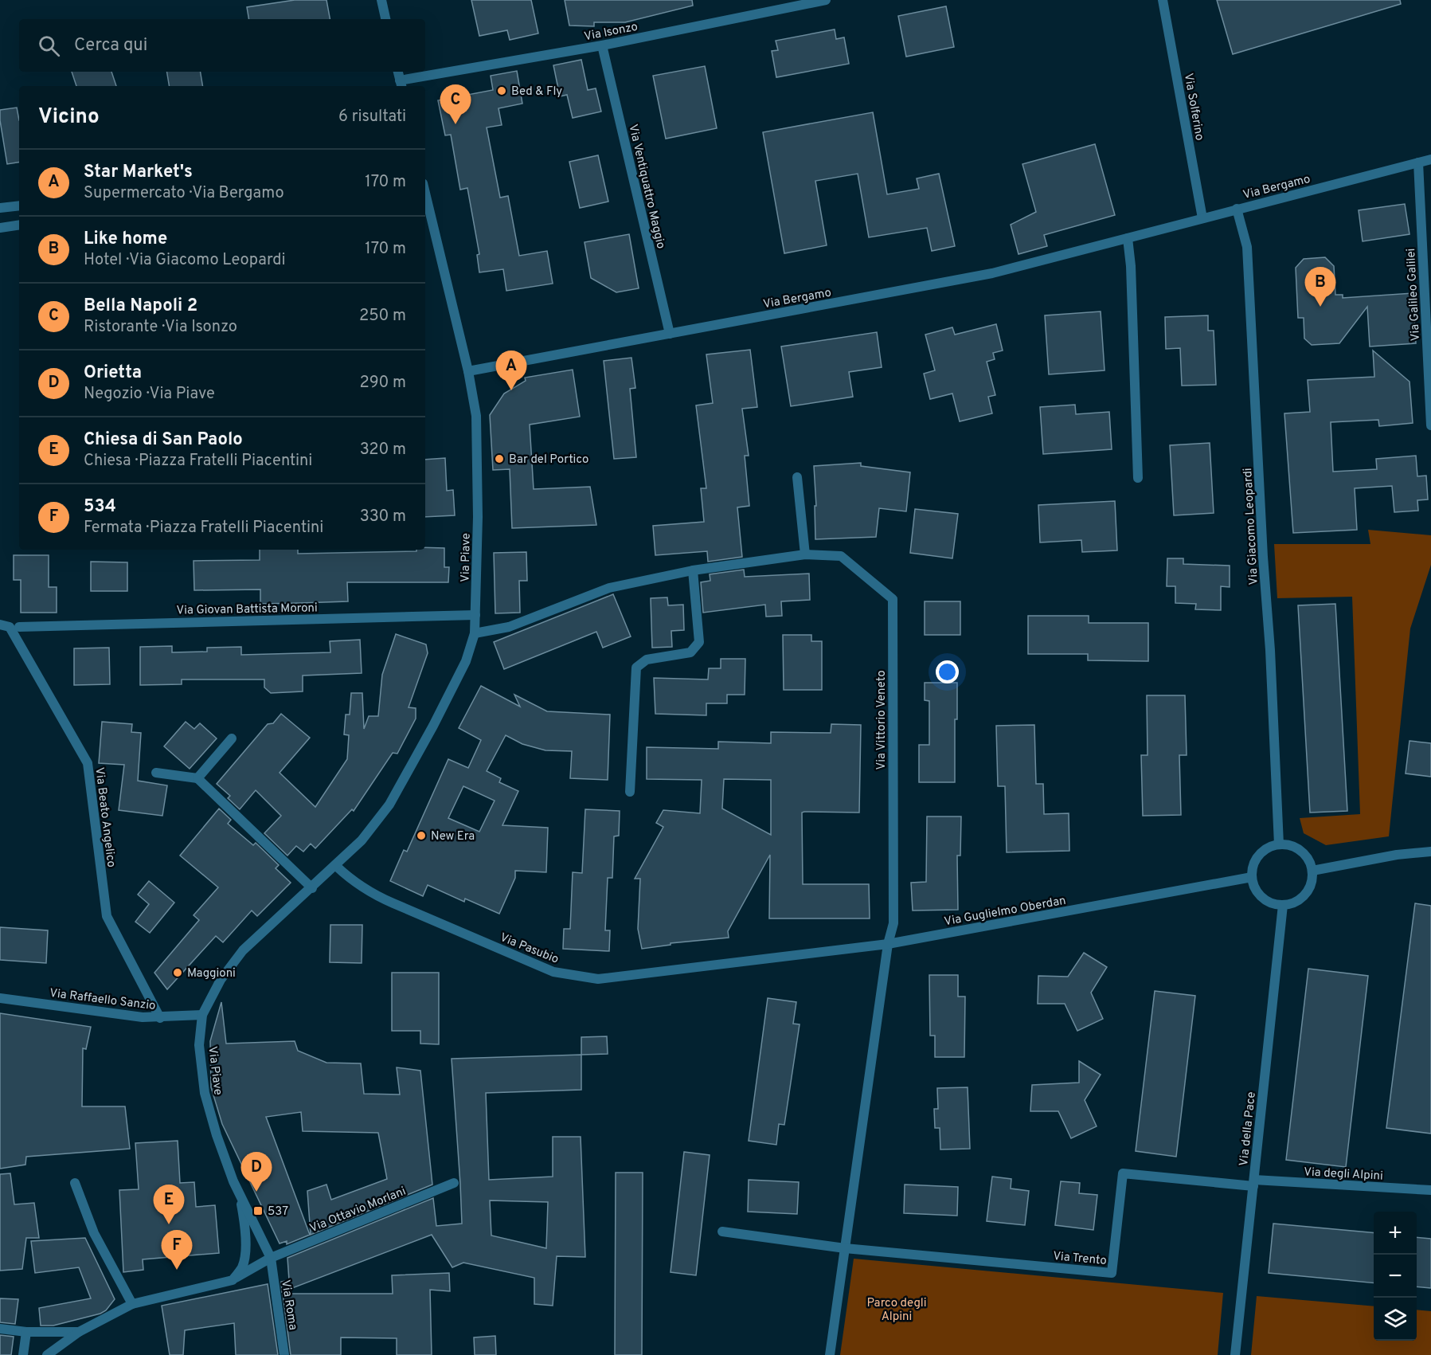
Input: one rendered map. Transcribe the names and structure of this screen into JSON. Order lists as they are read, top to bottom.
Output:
{
  "streets": {
    "street": [
      "Via Isonzo",
      "Via Solferino",
      "Via Ventiquattro Maggio",
      "Via Bergamo",
      "Via Galileo Galilei",
      "Via Giacomo Leopardi",
      "Via Piave",
      "Via Giovan Battista Moroni",
      "Via Vittorio Veneto",
      "Via Beato Angelico",
      "Via Guglielmo Oberdan",
      "Via Pasubio",
      "Via Raffaello Sanzio",
      "Via della Pace",
      "Via degli Alpini",
      "Via Ottavio Morlani",
      "Via Trento",
      "Via Roma"
    ]
  },
  "crossings": [
    ["Via Isonzo", "Via Ventiquattro Maggio"],
    ["Via Solferino", "Via Bergamo"],
    ["Via Ventiquattro Maggio", "Via Bergamo"],
    ["Via Bergamo", "Via Galileo Galilei"],
    ["Via Bergamo", "Via Giacomo Leopardi"],
    ["Via Bergamo", "Via Piave"],
    ["Via Giacomo Leopardi", "Via Guglielmo Oberdan"],
    ["Via Giacomo Leopardi", "Via della Pace"],
    ["Via Piave", "Via Giovan Battista Moroni"],
    ["Via Piave", "Via Vittorio Veneto"],
    ["Via Piave", "Via Pasubio"],
    ["Via Piave", "Via Raffaello Sanzio"],
    ["Via Piave", "Via Ottavio Morlani"],
    ["Via Piave", "Via Roma"],
    ["Via Giovan Battista Moroni", "Via Beato Angelico"],
    ["Via Vittorio Veneto", "Via Guglielmo Oberdan"],
    ["Via Beato Angelico", "Via Raffaello Sanzio"],
    ["Via Guglielmo Oberdan", "Via Pasubio"],
    ["Via Guglielmo Oberdan", "Via della Pace"],
    ["Via della Pace", "Via degli Alpini"],
    ["Via della Pace", "Via Trento"],
    ["Via degli Alpini", "Via Trento"],
    ["Via Ottavio Morlani", "Via Roma"]
  ],
  "parks": ["Parco degli Alpini"],
  "places": {
    "other": [
      "Bed & Fly",
      "Bar del Portico",
      "New Era",
      "Maggioni"
    ],
    "transit": ["537"]
  },
  "page": {
    "search": "Cerca qui",
    "pins": [
      "C",
      "B",
      "A",
      "D",
      "E",
      "F"
    ],
    "heading": ["Vicino", "6 risultati"],
    "list": [
      {
        "mark": "A",
        "name": "Star Market's",
        "note": "Supermercato · Via Bergamo",
        "value": "170 m"
      },
      {
        "mark": "B",
        "name": "Like home",
        "note": "Hotel · Via Giacomo Leopardi",
        "value": "170 m"
      },
      {
        "mark": "C",
        "name": "Bella Napoli 2",
        "note": "Ristorante · Via Isonzo",
        "value": "250 m"
      },
      {
        "mark": "D",
        "name": "Orietta",
        "note": "Negozio · Via Piave",
        "value": "290 m"
      },
      {
        "mark": "E",
        "name": "Chiesa di San Paolo",
        "note": "Chiesa · Piazza Fratelli Piacentini",
        "value": "320 m"
      },
      {
        "mark": "F",
        "name": "534",
        "note": "Fermata · Piazza Fratelli Piacentini",
        "value": "330 m"
      }
    ],
    "map_buttons": ["+", "−"]
  }
}
